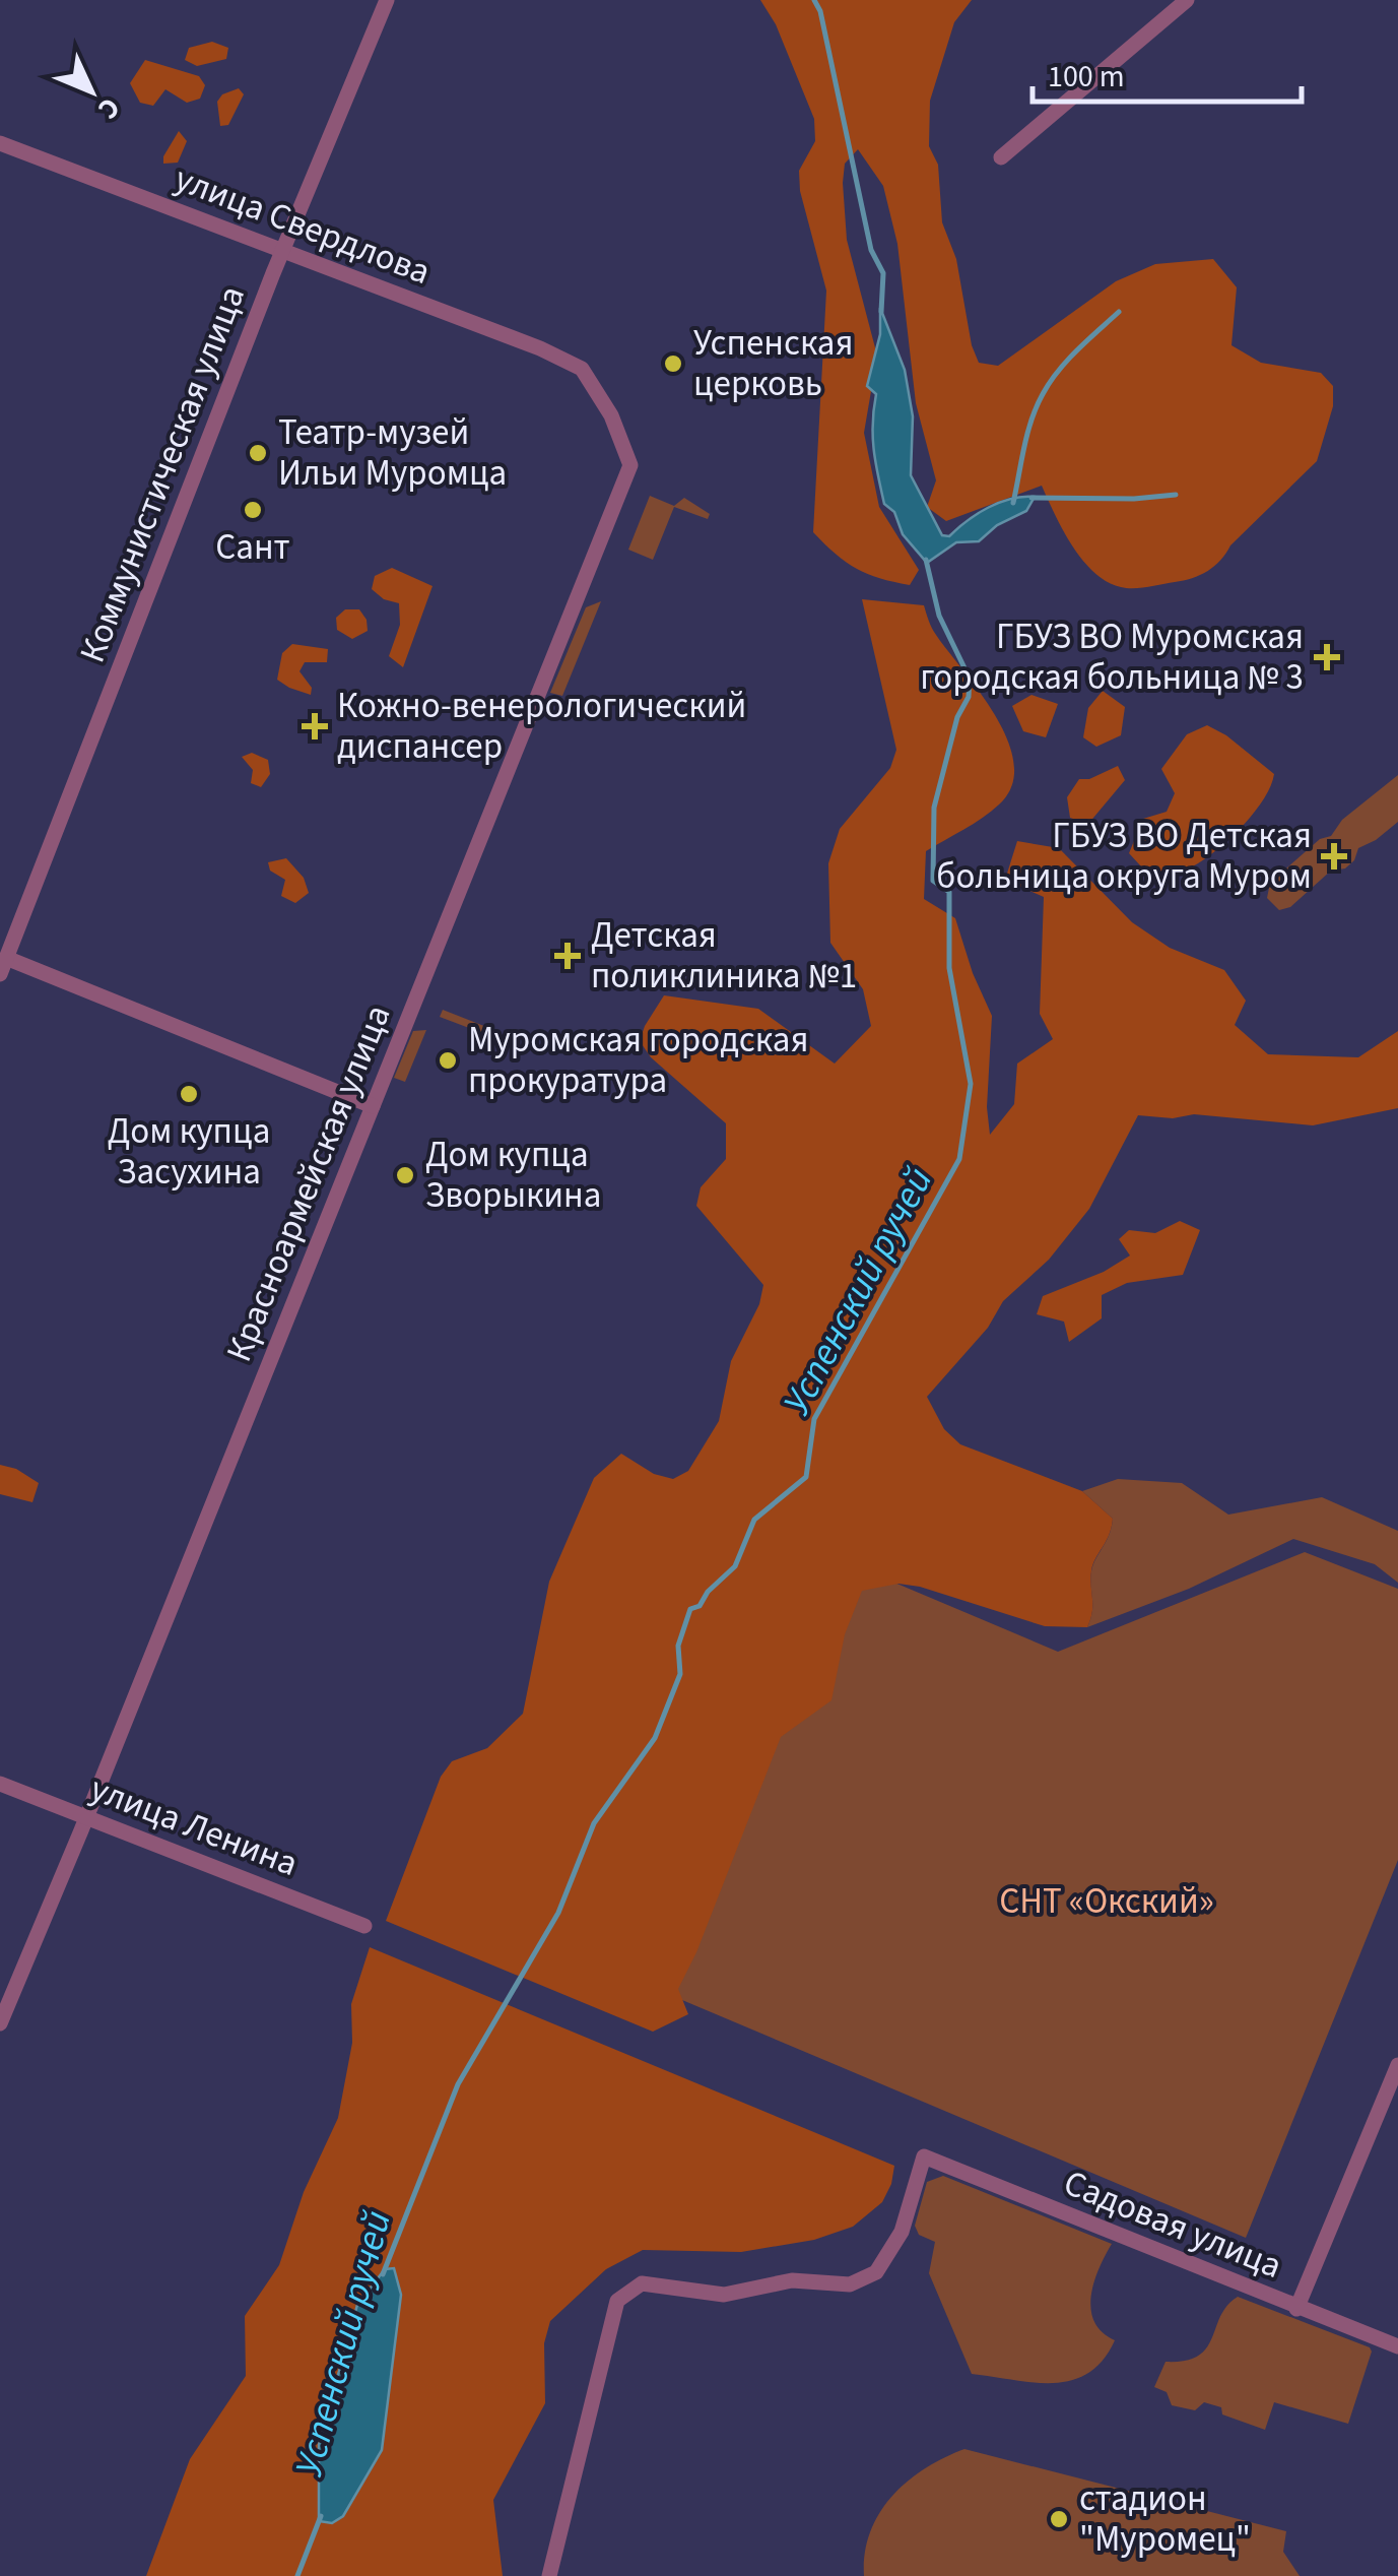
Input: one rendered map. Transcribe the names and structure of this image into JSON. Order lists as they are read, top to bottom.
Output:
{
  "streets": {
    "street": [
      "улица Свердлова",
      "Коммунистическая улица",
      "Красноармейская улица",
      "улица Ленина",
      "Садовая улица"
    ]
  },
  "crossings": [
    ["улица Свердлова", "Коммунистическая улица"],
    ["улица Свердлова", "Красноармейская улица"],
    ["Красноармейская улица", "улица Ленина"]
  ],
  "water": ["Успенский ручей"],
  "parks": ["СНТ «Окский»"],
  "places": {
    "other": [
      "Успенская церковь",
      "Театр-музей Ильи Муромца",
      "Сант",
      "Муромская городская прокуратура",
      "Дом купца Засухина",
      "Дом купца Зворыкина",
      "стадион \"Муромец\""
    ],
    "health": [
      "ГБУЗ ВО Муромская городская больница № 3",
      "Кожно-венерологический диспансер",
      "ГБУЗ ВО Детская больница округа Муром",
      "Детская поликлиника №1"
    ]
  },
  "scale_bar": "100 m",
  "north": "bottom right"
}
